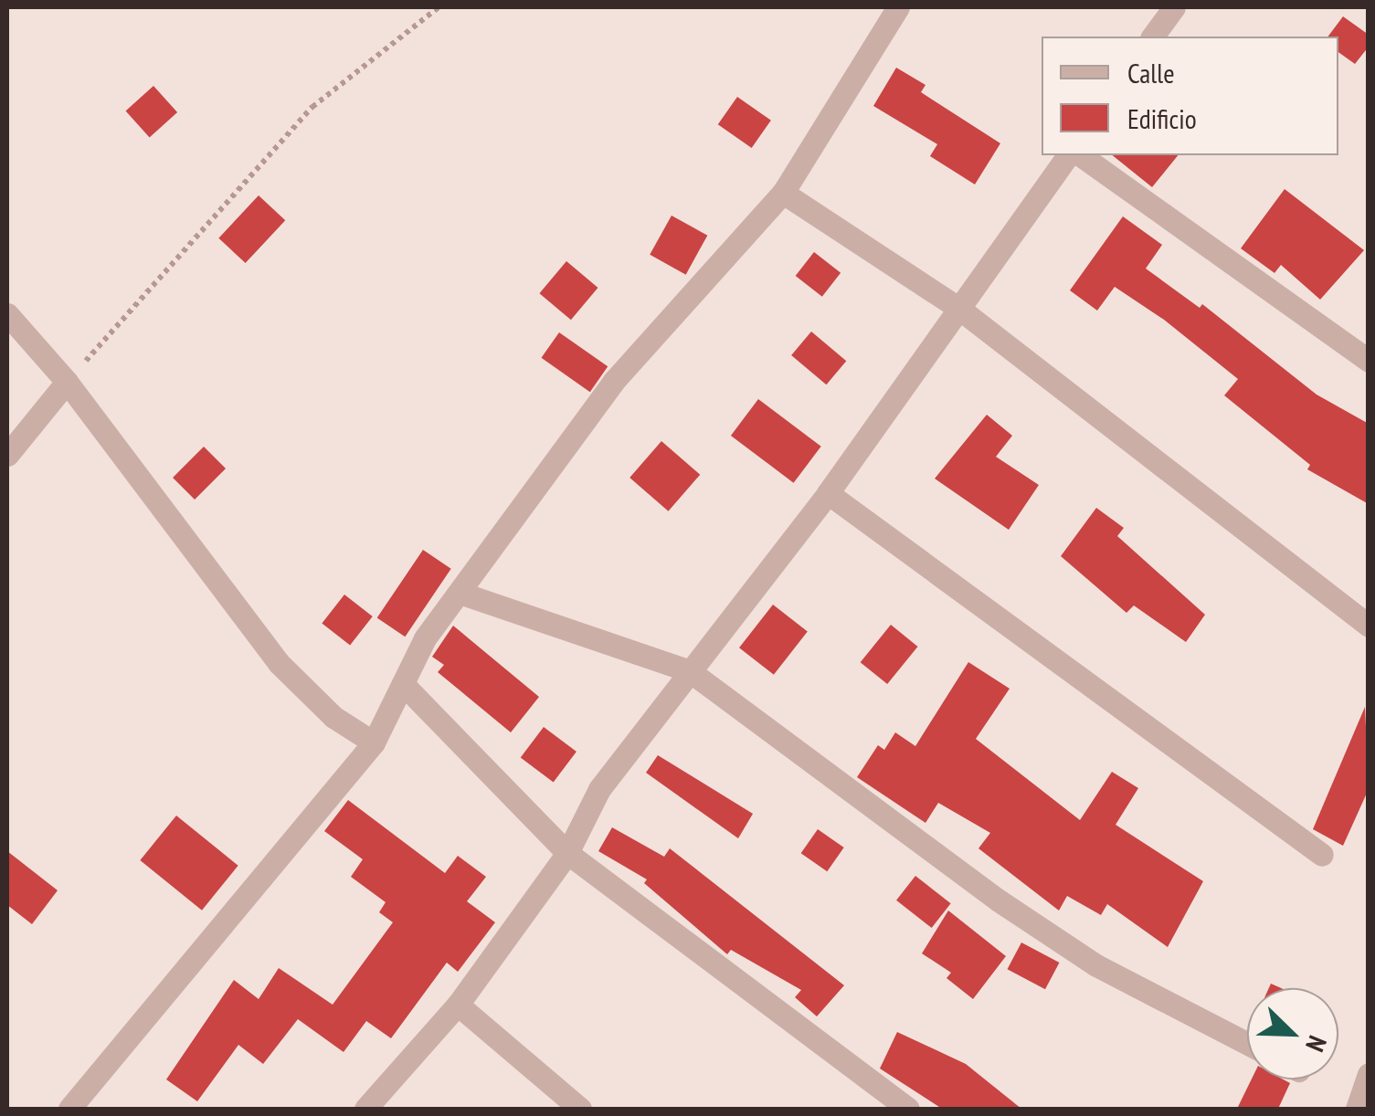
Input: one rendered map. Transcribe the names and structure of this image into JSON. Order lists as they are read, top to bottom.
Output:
{
  "legend": ["Calle", "Edificio"],
  "north": "bottom right"
}
